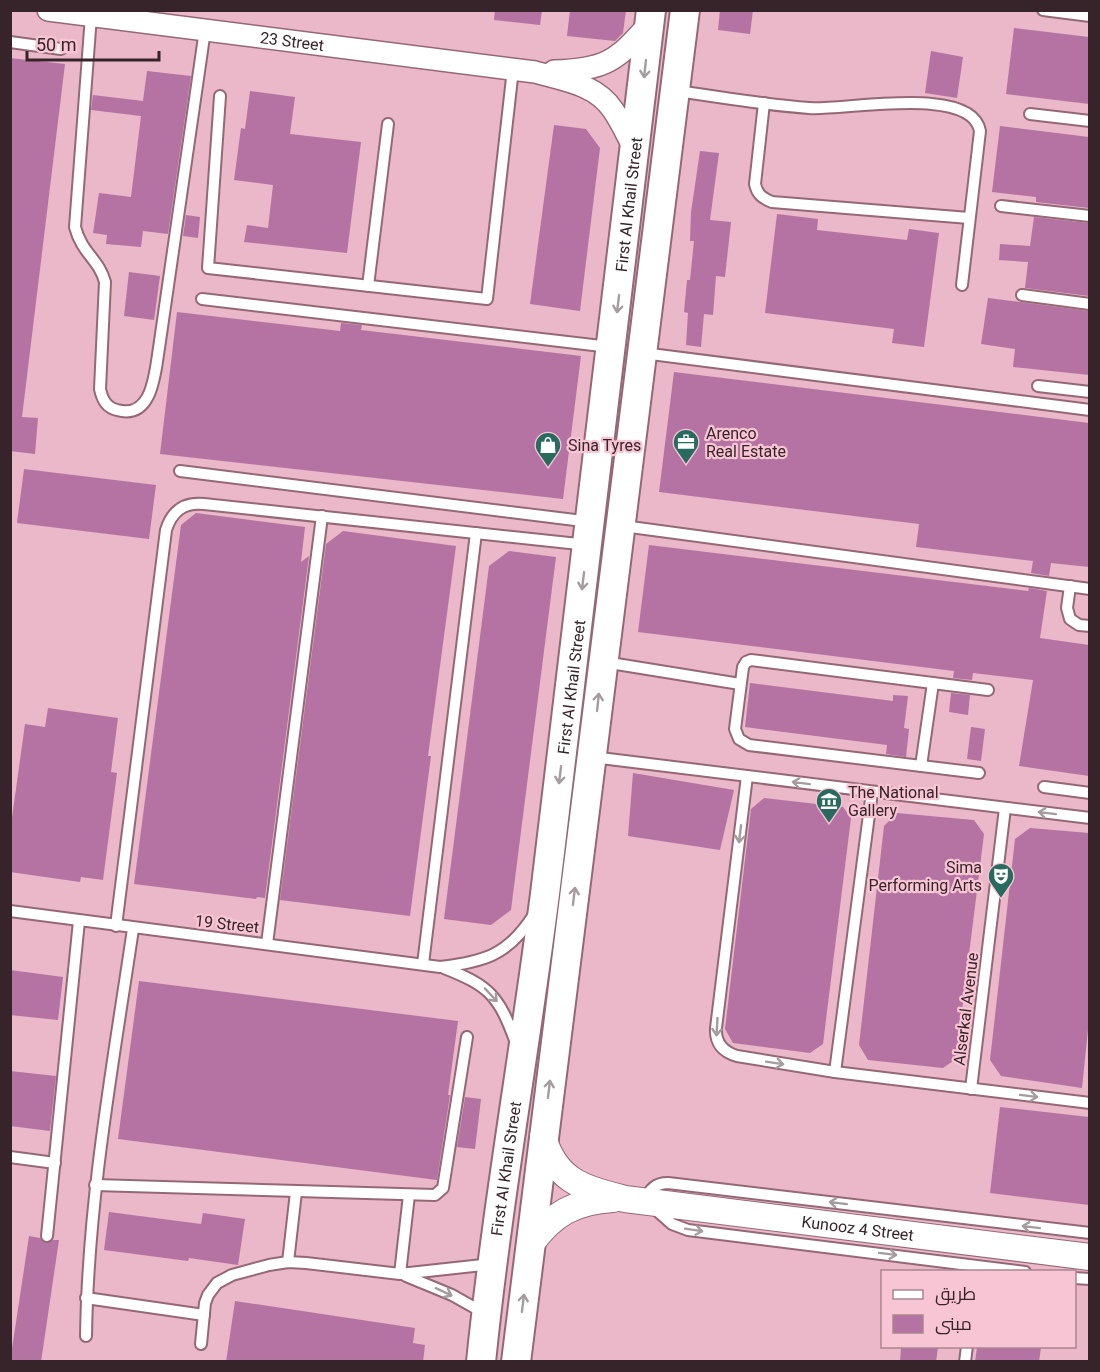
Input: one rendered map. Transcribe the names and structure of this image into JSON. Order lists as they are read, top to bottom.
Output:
{
  "streets": {
    "main road": ["First Al Khail Street"],
    "street": ["23 Street", "Kunooz 4 Street"],
    "lane": ["19 Street", "Alserkal Avenue"]
  },
  "crossings": [
    ["23 Street", "First Al Khail Street"],
    ["First Al Khail Street", "19 Street"],
    ["First Al Khail Street", "Kunooz 4 Street"]
  ],
  "places": {
    "office": ["Arenco Real Estate"],
    "shop": ["Sina Tyres"],
    "museum": ["The National Gallery"],
    "theatre": ["Sima Performing Arts"]
  },
  "legend": ["طريق", "مبنى"],
  "scale_bar": "50 m"
}
